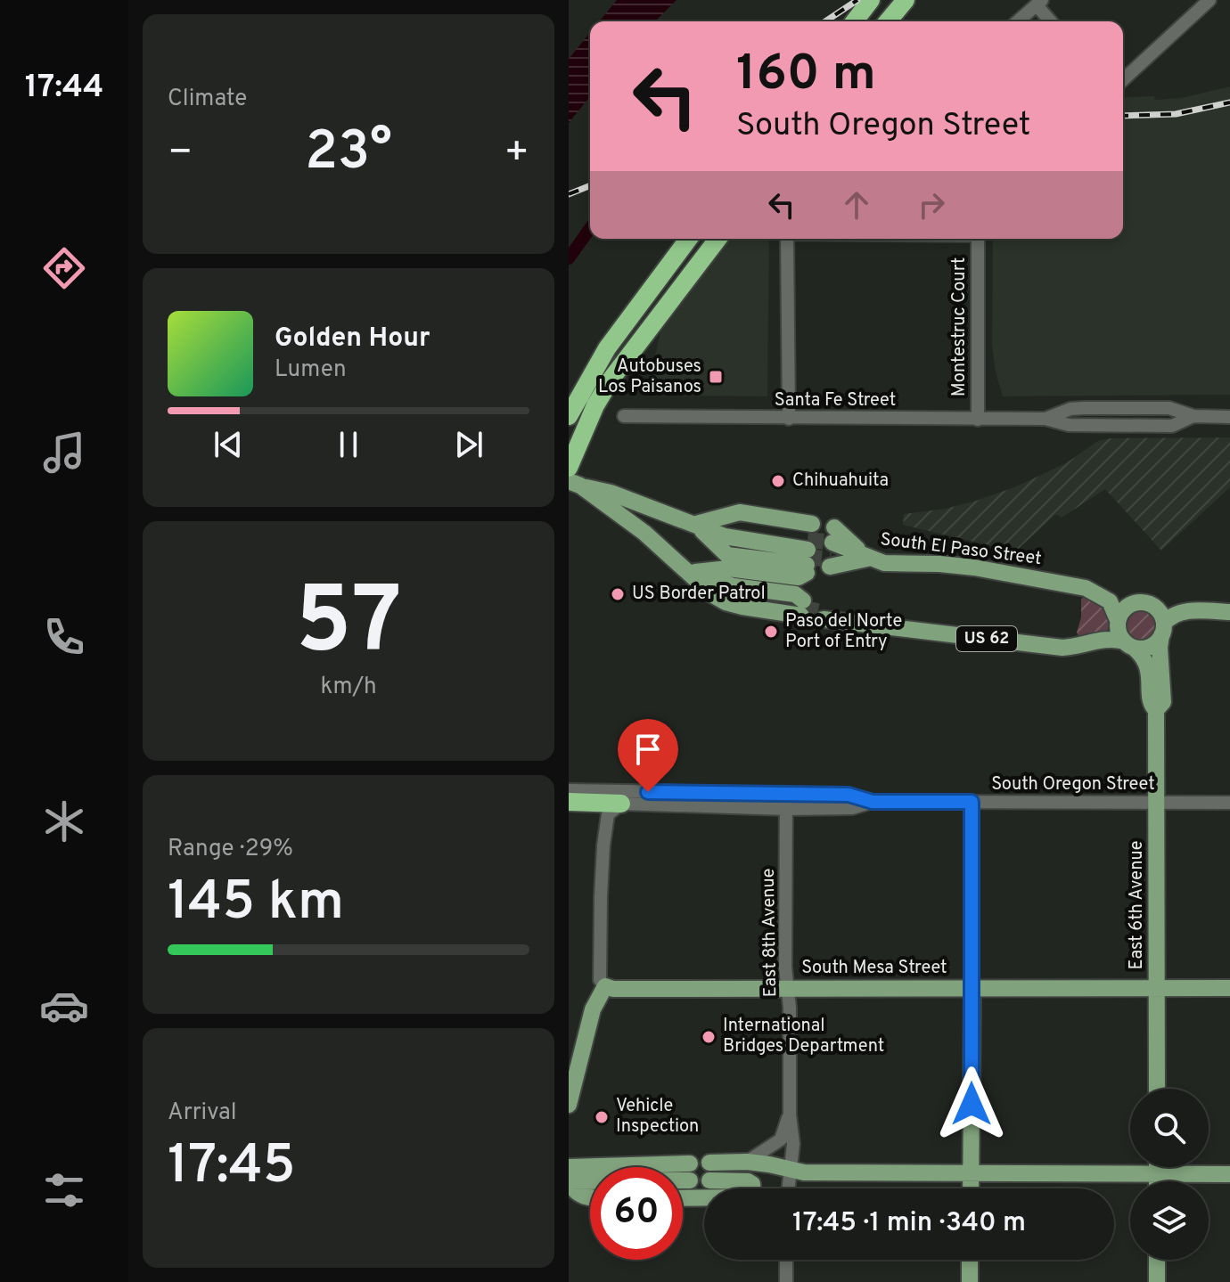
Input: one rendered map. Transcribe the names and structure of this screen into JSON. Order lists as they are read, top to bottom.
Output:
{
  "streets": {
    "main road": [
      "South El Paso Street",
      "US 62",
      "East 6th Avenue",
      "South Mesa Street"
    ],
    "street": [
      "Montestruc Court",
      "Santa Fe Street",
      "South Oregon Street",
      "East 8th Avenue"
    ]
  },
  "crossings": [
    ["Montestruc Court", "Santa Fe Street"],
    ["South El Paso Street", "US 62"],
    ["South El Paso Street", "East 6th Avenue"],
    ["US 62", "East 6th Avenue"],
    ["South Oregon Street", "East 6th Avenue"],
    ["South Oregon Street", "East 8th Avenue"],
    ["East 6th Avenue", "South Mesa Street"],
    ["East 8th Avenue", "South Mesa Street"]
  ],
  "places": {
    "transit": ["Autobuses Los Paisanos"],
    "other": [
      "Chihuahuita",
      "US Border Patrol",
      "Paso del Norte Port of Entry",
      "International Bridges Department",
      "Vehicle Inspection"
    ]
  },
  "page": {
    "tabs": "17:44",
    "tile": [
      "Climate",
      ["57", "km/h"],
      ["Range · 29%", "145 km"],
      ["Arrival", "17:45"]
    ],
    "turn": ["160 m", "South Oregon Street"],
    "heat": ["−", "23°", "+"],
    "song": ["Golden Hour", "Lumen"],
    "limit": "60",
    "trip": "17:45 · 1 min · 340 m"
  }
}
